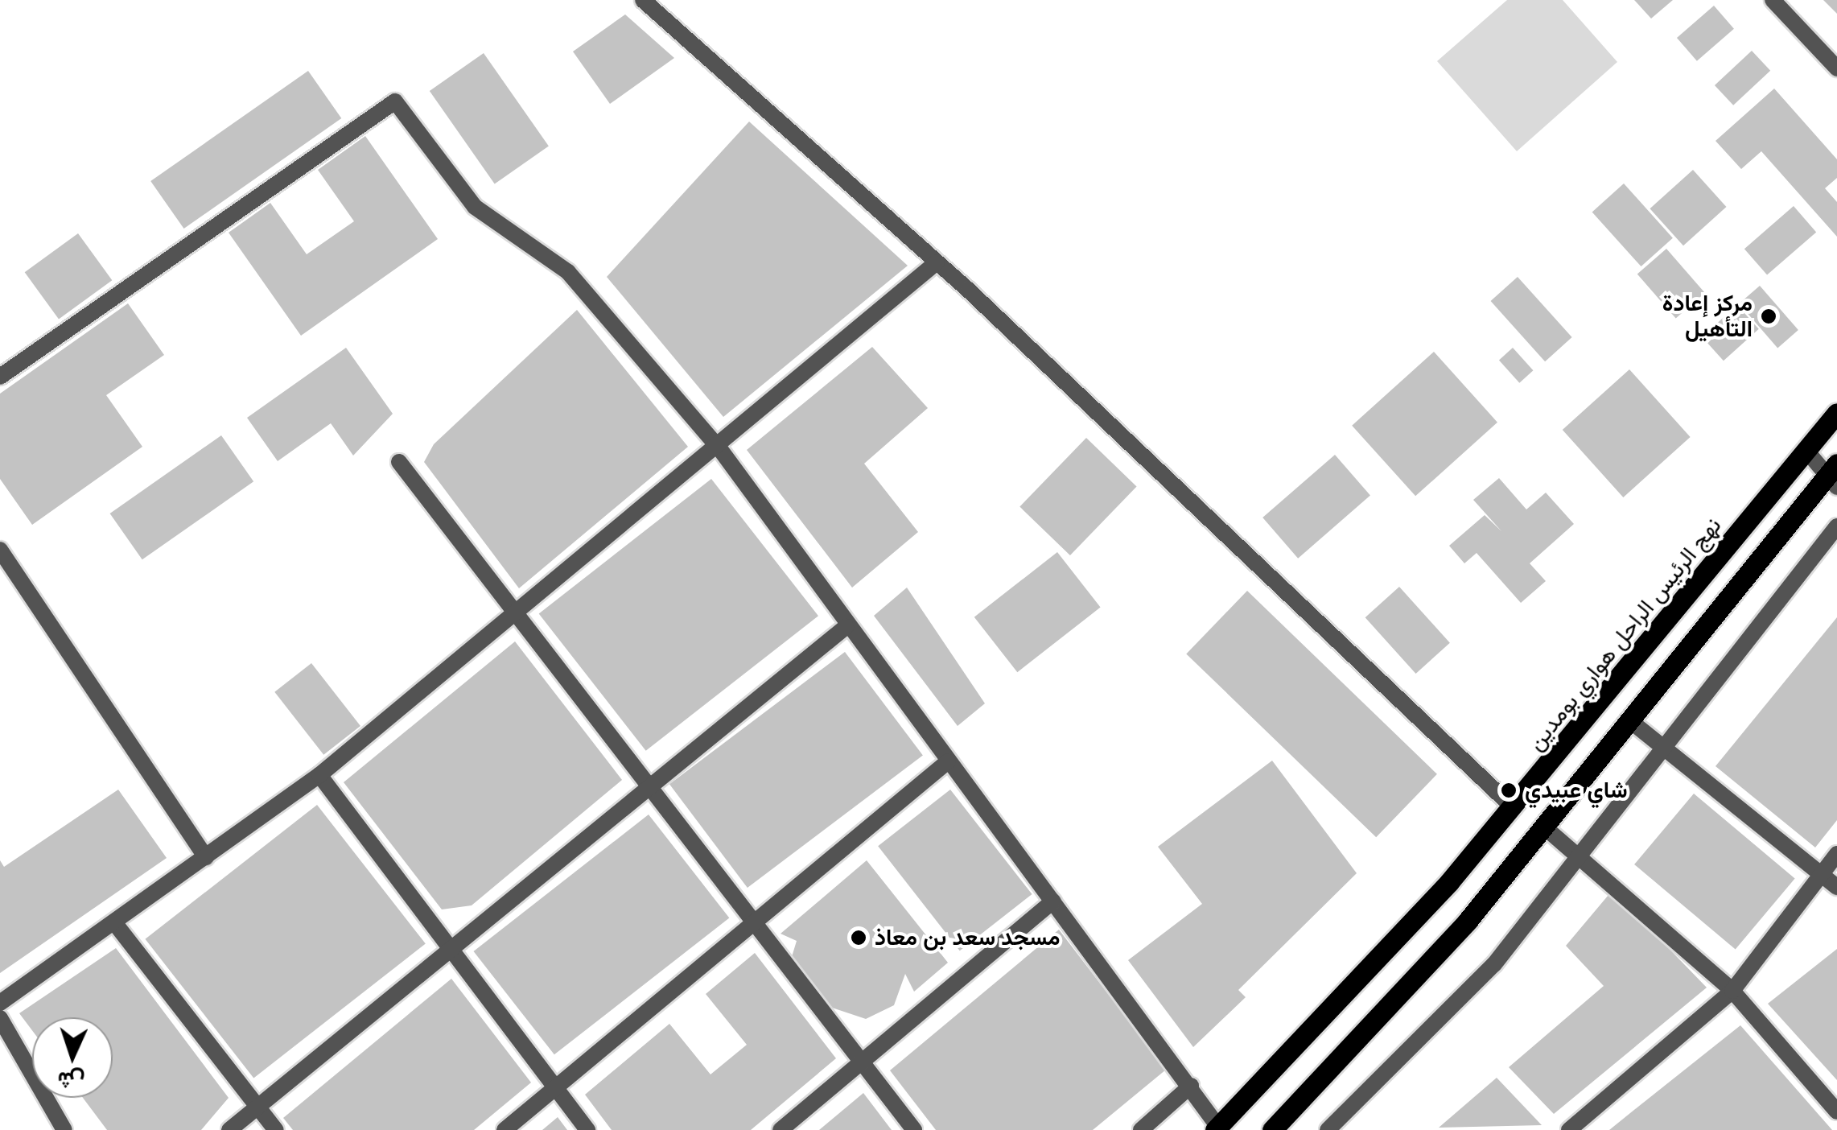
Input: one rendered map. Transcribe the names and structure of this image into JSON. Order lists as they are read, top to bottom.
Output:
{
  "streets": {
    "main road": ["نهج الرئيس الراحل هواري بومدين"]
  },
  "places": ["مركز إعادة التأهيل", "شاي عبيدي", "مسجد سعد بن معاذ"],
  "north": "bottom"
}
